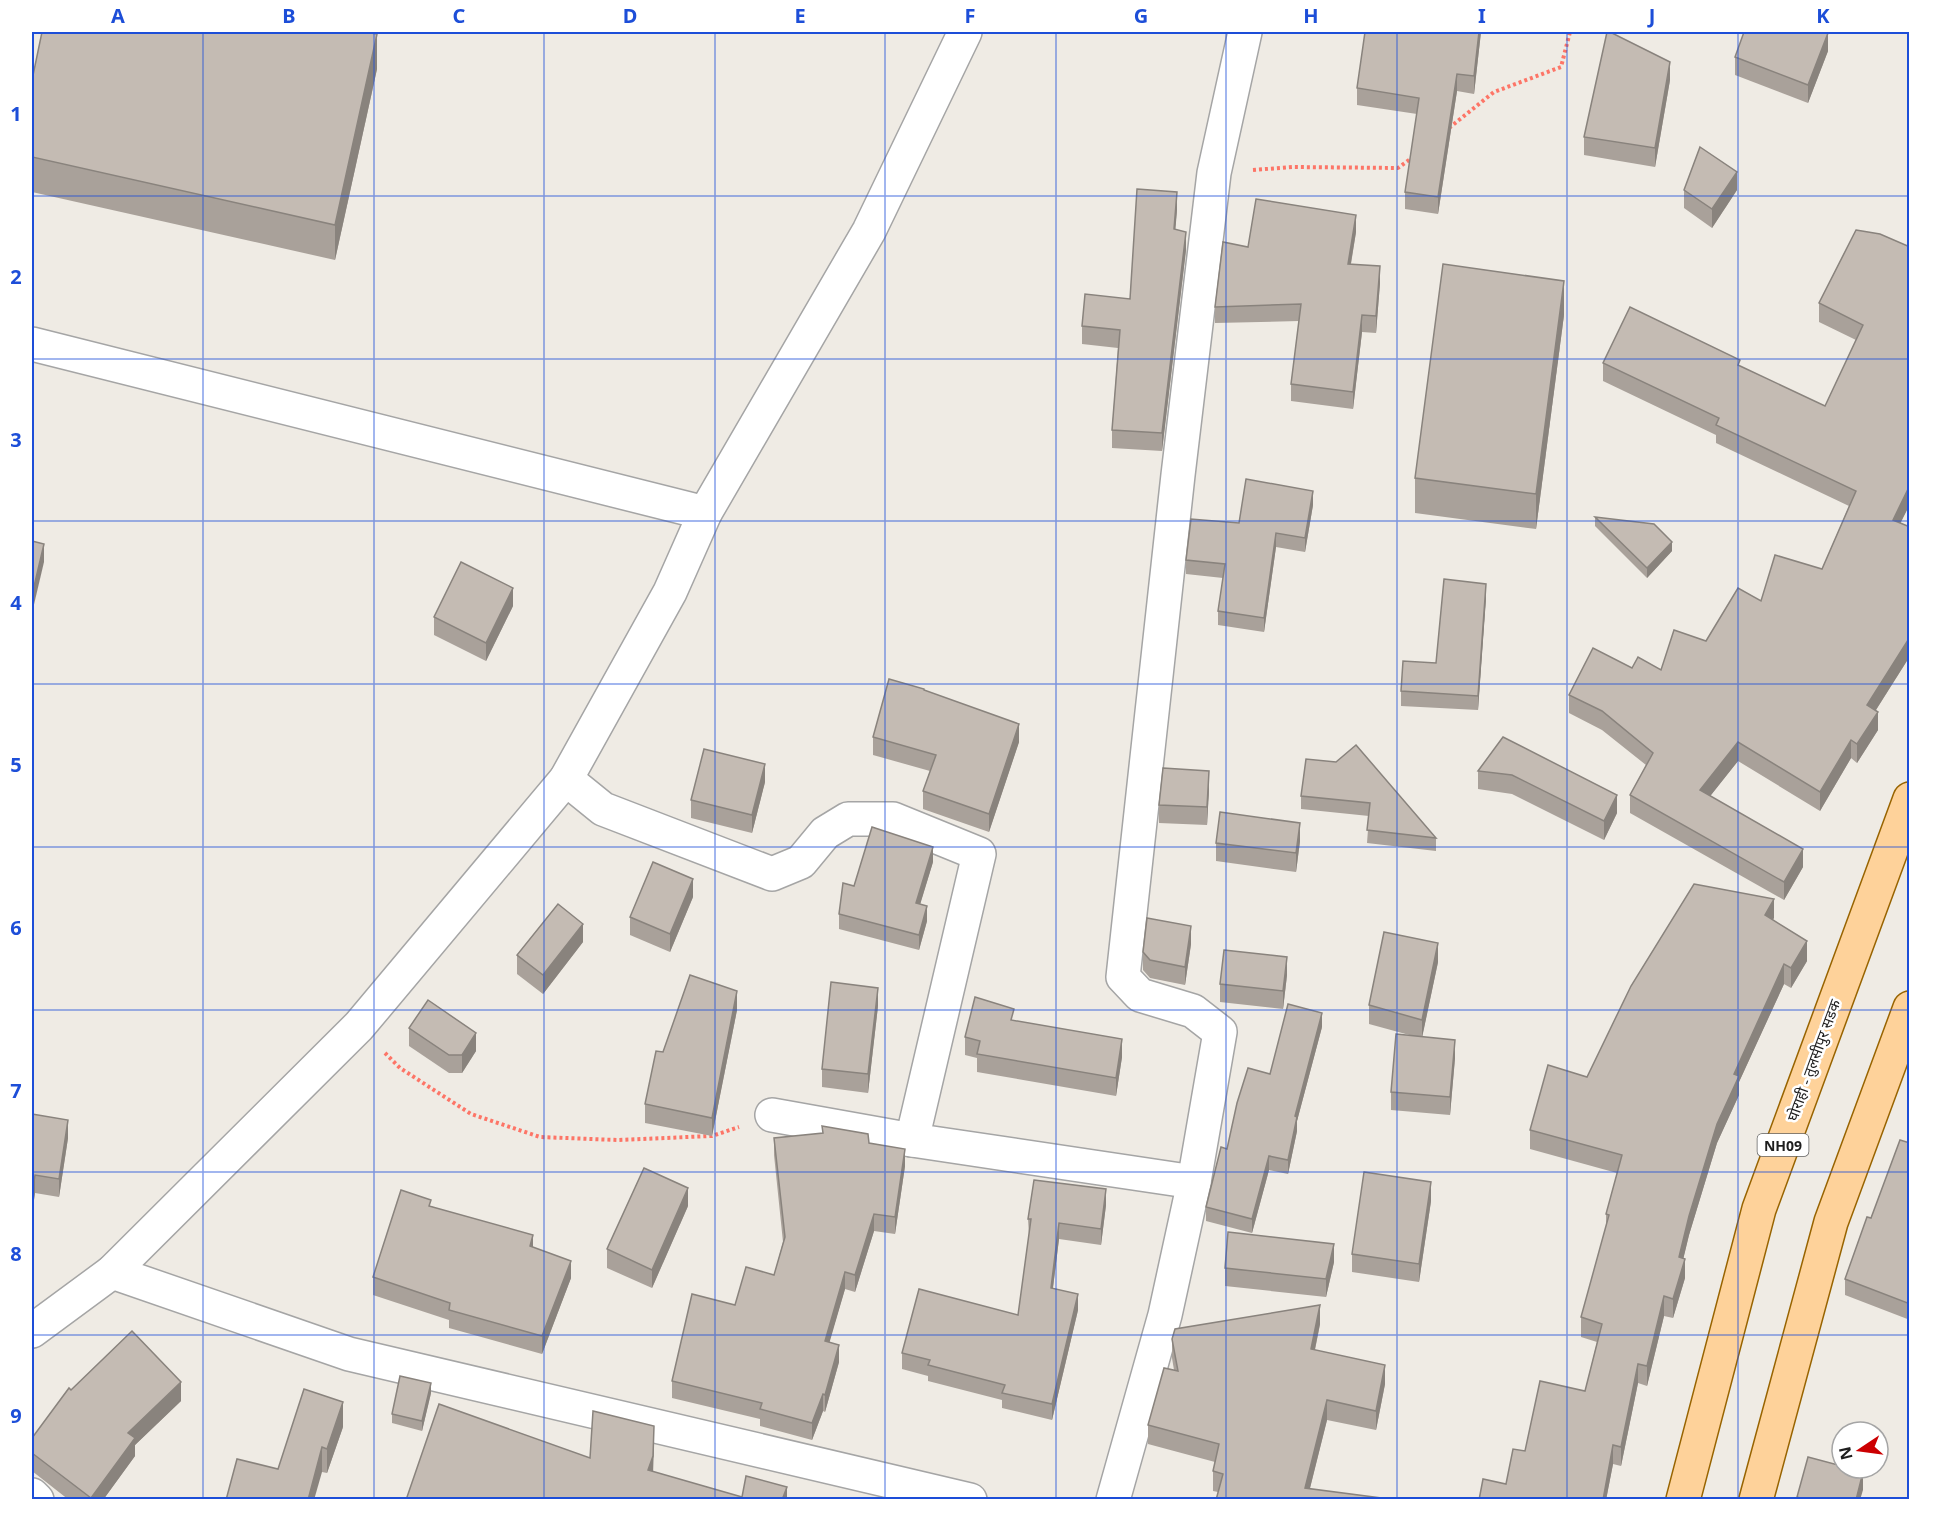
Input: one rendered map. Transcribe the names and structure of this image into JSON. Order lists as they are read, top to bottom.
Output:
{
  "streets": {
    "main road": ["घोराही - तुलसीपुर सडक", "NH09"]
  },
  "north": "left",
  "grid": {
    "columns": [
      "A",
      "B",
      "C",
      "D",
      "E",
      "F",
      "G",
      "H",
      "I",
      "J",
      "K"
    ],
    "rows": [
      "1",
      "2",
      "3",
      "4",
      "5",
      "6",
      "7",
      "8",
      "9"
    ]
  }
}
